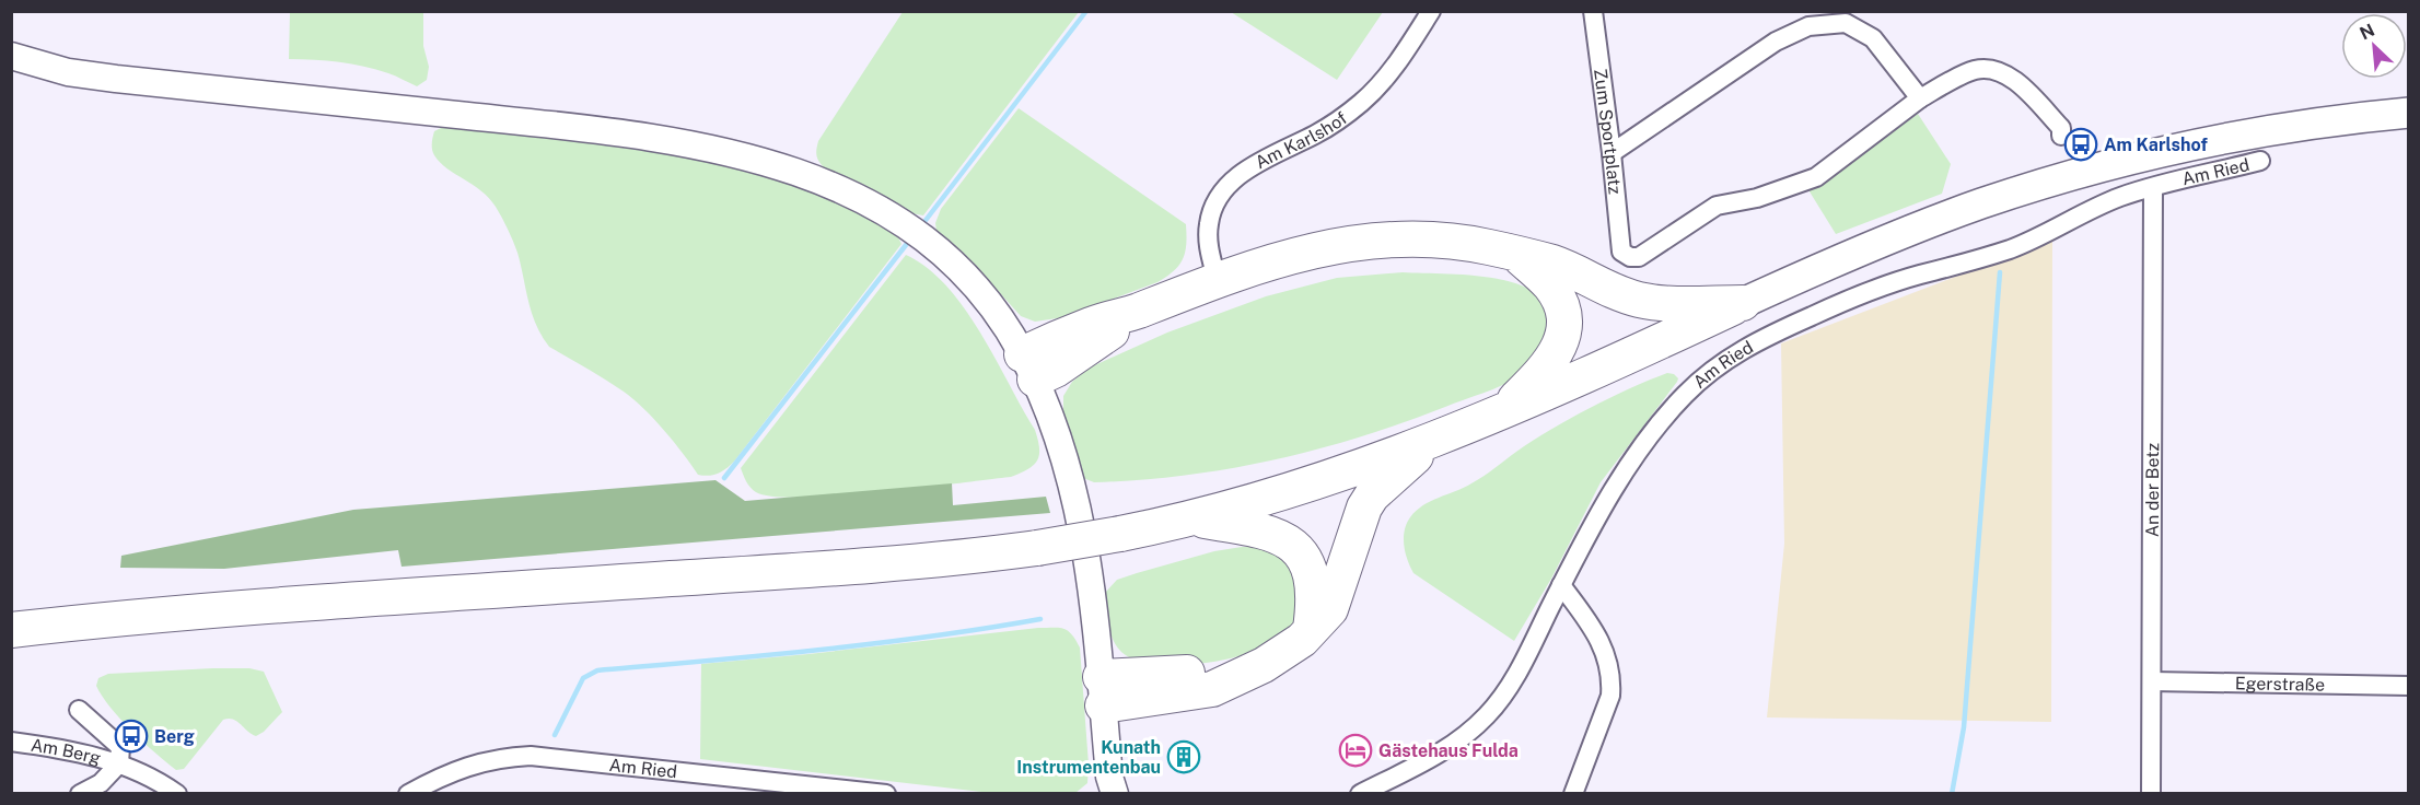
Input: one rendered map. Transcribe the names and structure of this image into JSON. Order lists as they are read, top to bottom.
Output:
{
  "streets": {
    "street": [
      "Zum Sportplatz",
      "Am Karlshof",
      "Am Ried",
      "An der Betz",
      "Egerstraße",
      "Am Berg"
    ]
  },
  "crossings": [
    ["Am Ried", "An der Betz"],
    ["An der Betz", "Egerstraße"]
  ],
  "places": {
    "bus stop": ["Am Karlshof", "Berg"],
    "hotel": ["Gästehaus Fulda"],
    "building": ["Kunath Instrumentenbau"]
  },
  "north": "top left"
}
